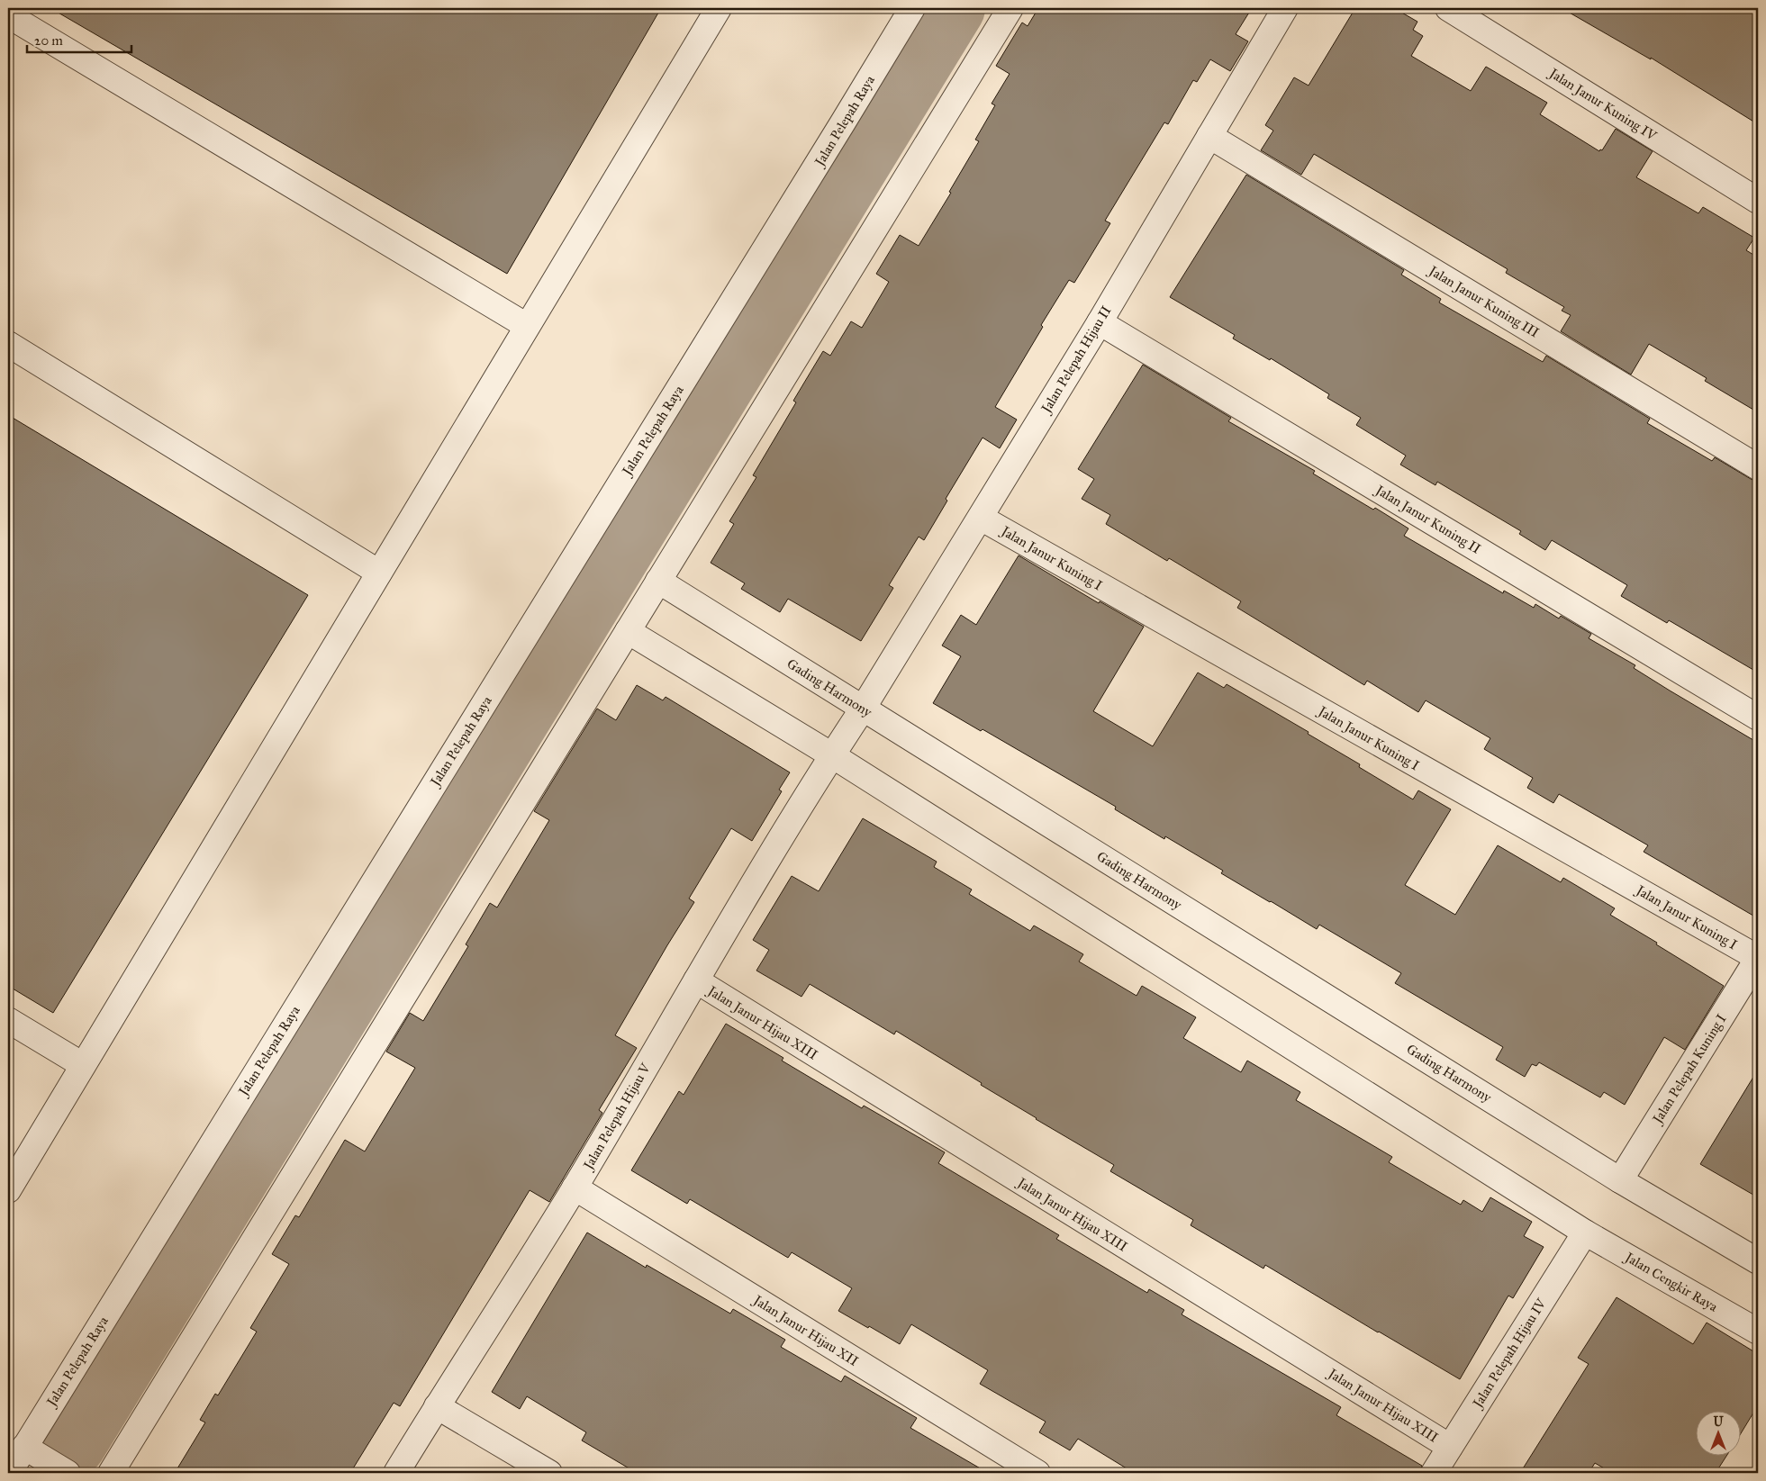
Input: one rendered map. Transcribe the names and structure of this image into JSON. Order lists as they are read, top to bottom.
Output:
{
  "streets": {
    "street": [
      "Jalan Janur Kuning IV",
      "Jalan Pelepah Raya",
      "Jalan Janur Kuning III",
      "Jalan Pelepah Hijau II",
      "Jalan Janur Kuning II",
      "Jalan Janur Kuning I",
      "Gading Harmony",
      "Jalan Janur Hijau XIII",
      "Jalan Pelepah Kuning I",
      "Jalan Pelepah Hijau V",
      "Jalan Cengkir Raya",
      "Jalan Janur Hijau XII",
      "Jalan Pelepah Hijau IV"
    ]
  },
  "crossings": [
    ["Jalan Janur Kuning III", "Jalan Pelepah Hijau II"],
    ["Jalan Pelepah Hijau II", "Jalan Janur Kuning II"],
    ["Jalan Pelepah Hijau II", "Jalan Janur Kuning I"],
    ["Jalan Pelepah Hijau II", "Gading Harmony"],
    ["Jalan Pelepah Hijau II", "Jalan Pelepah Hijau V"],
    ["Jalan Janur Kuning I", "Jalan Pelepah Kuning I"],
    ["Gading Harmony", "Jalan Pelepah Kuning I"],
    ["Jalan Janur Hijau XIII", "Jalan Pelepah Hijau V"],
    ["Jalan Janur Hijau XIII", "Jalan Pelepah Hijau IV"],
    ["Jalan Pelepah Hijau V", "Jalan Janur Hijau XII"],
    ["Jalan Cengkir Raya", "Jalan Pelepah Hijau IV"]
  ],
  "scale_bar": "20 m",
  "north": "top"
}
